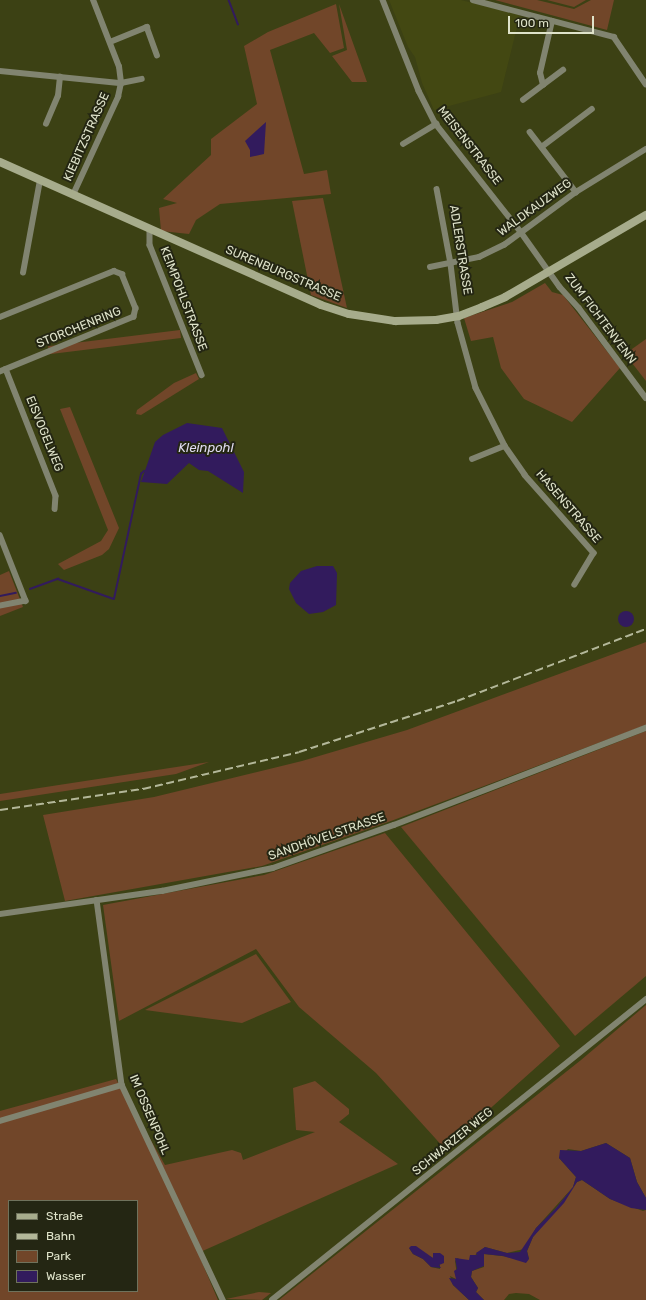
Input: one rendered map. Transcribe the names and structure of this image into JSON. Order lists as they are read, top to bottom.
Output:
{
  "streets": {
    "street": [
      "KIEBITZSTRASSE",
      "MEISENSTRASSE",
      "WALDKAUZWEG",
      "ADLERSTRASSE",
      "SURENBURGSTRASSE",
      "KEIMPOHLSTRASSE",
      "ZUM FICHTENVENN",
      "STORCHENRING",
      "EISVOGELWEG",
      "HASENSTRASSE",
      "SANDHÖVELSTRASSE",
      "IM OSSENPOHL",
      "SCHWARZER WEG"
    ]
  },
  "crossings": [
    ["KIEBITZSTRASSE", "SURENBURGSTRASSE"],
    ["MEISENSTRASSE", "WALDKAUZWEG"],
    ["MEISENSTRASSE", "SURENBURGSTRASSE"],
    ["MEISENSTRASSE", "ZUM FICHTENVENN"],
    ["WALDKAUZWEG", "ADLERSTRASSE"],
    ["ADLERSTRASSE", "SURENBURGSTRASSE"],
    ["ADLERSTRASSE", "HASENSTRASSE"],
    ["SURENBURGSTRASSE", "KEIMPOHLSTRASSE"],
    ["SURENBURGSTRASSE", "ZUM FICHTENVENN"],
    ["SURENBURGSTRASSE", "HASENSTRASSE"],
    ["STORCHENRING", "EISVOGELWEG"],
    ["SANDHÖVELSTRASSE", "IM OSSENPOHL"]
  ],
  "water": ["Kleinpohl"],
  "legend": [
    "Straße",
    "Bahn",
    "Park",
    "Wasser"
  ],
  "scale_bar": "100 m"
}
